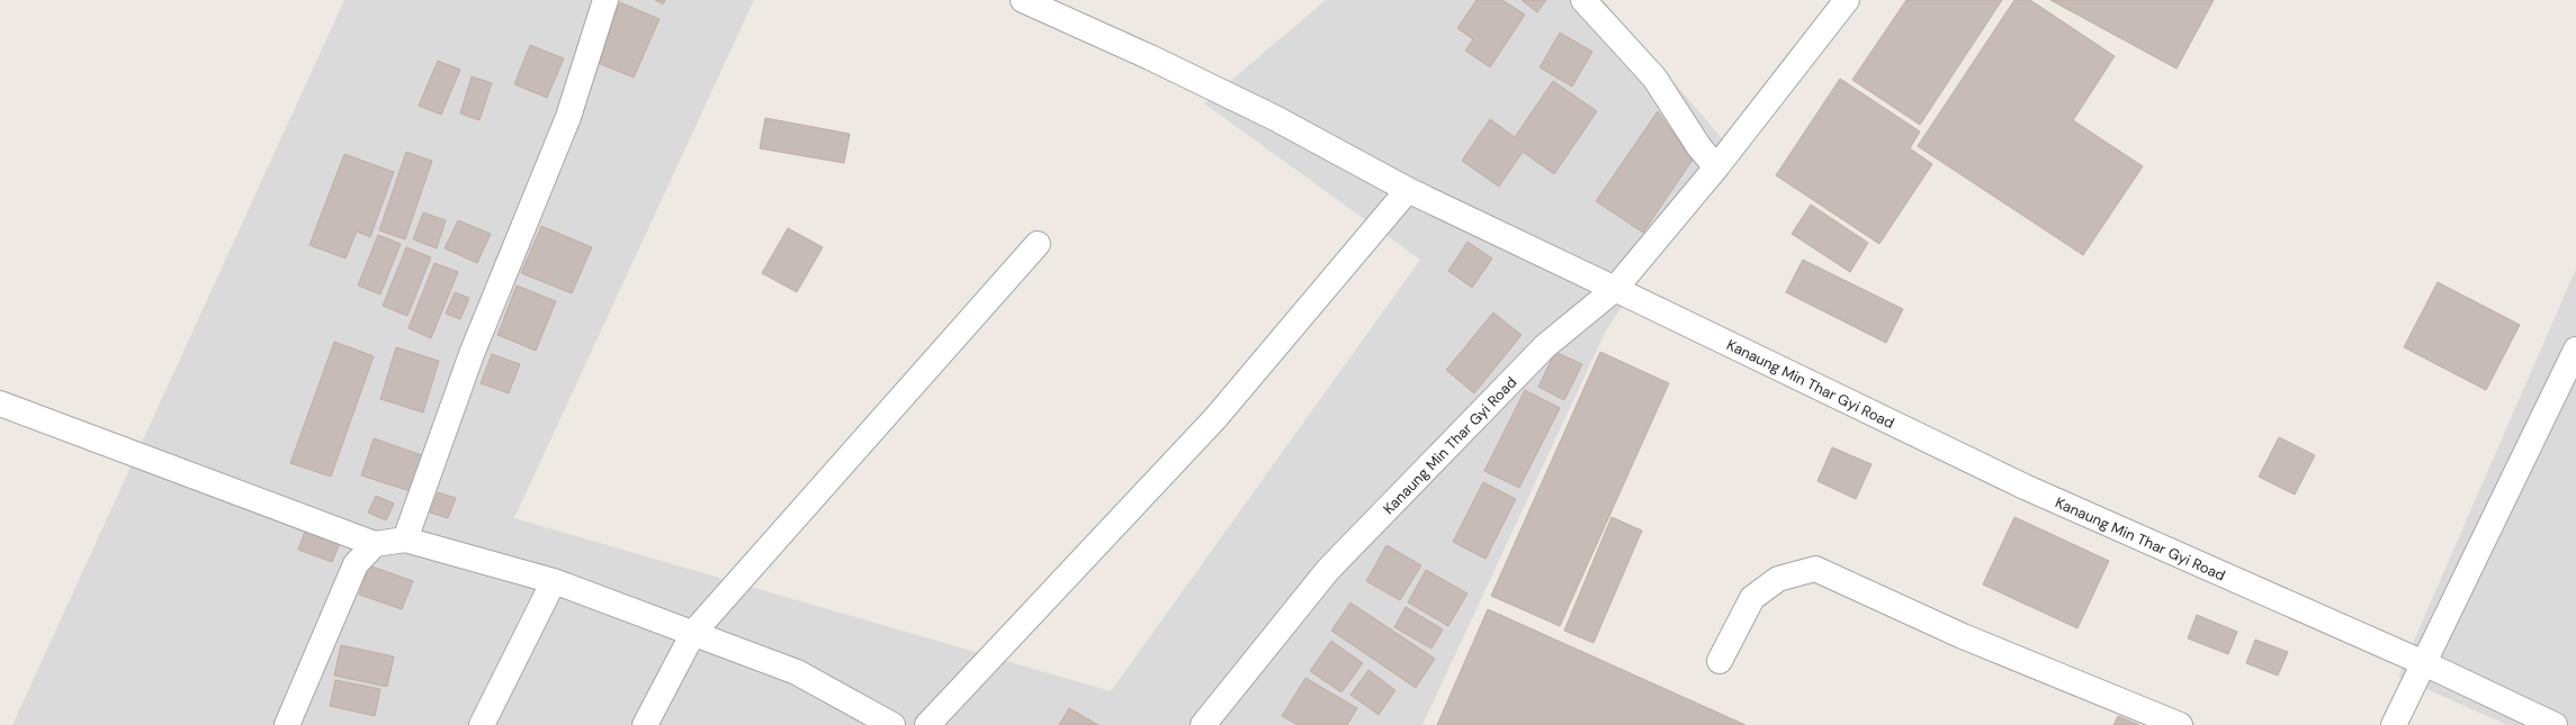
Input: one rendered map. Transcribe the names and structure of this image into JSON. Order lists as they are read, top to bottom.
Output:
{
  "streets": {
    "street": ["Kanaung Min Thar Gyi Road"]
  }
}
